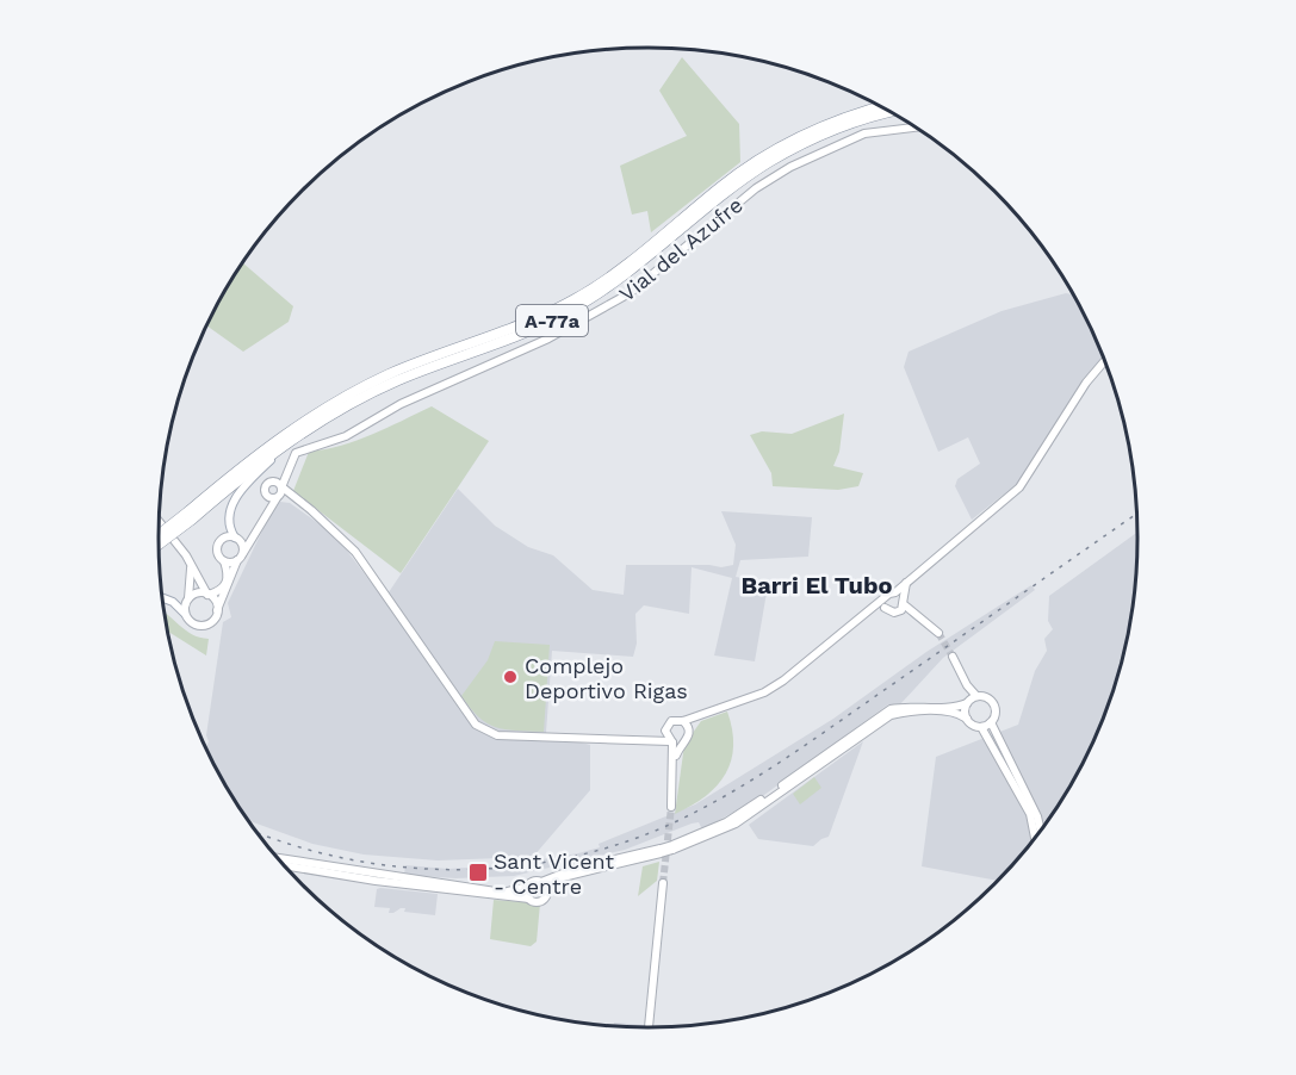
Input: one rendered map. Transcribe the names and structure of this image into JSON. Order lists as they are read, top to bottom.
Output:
{
  "streets": {
    "highway": ["A-77a"],
    "street": ["Vial del Azufre"]
  },
  "districts": ["Barri El Tubo"],
  "places": {
    "other": ["Complejo Deportivo Rigas"],
    "transit": ["Sant Vicent - Centre"]
  }
}
